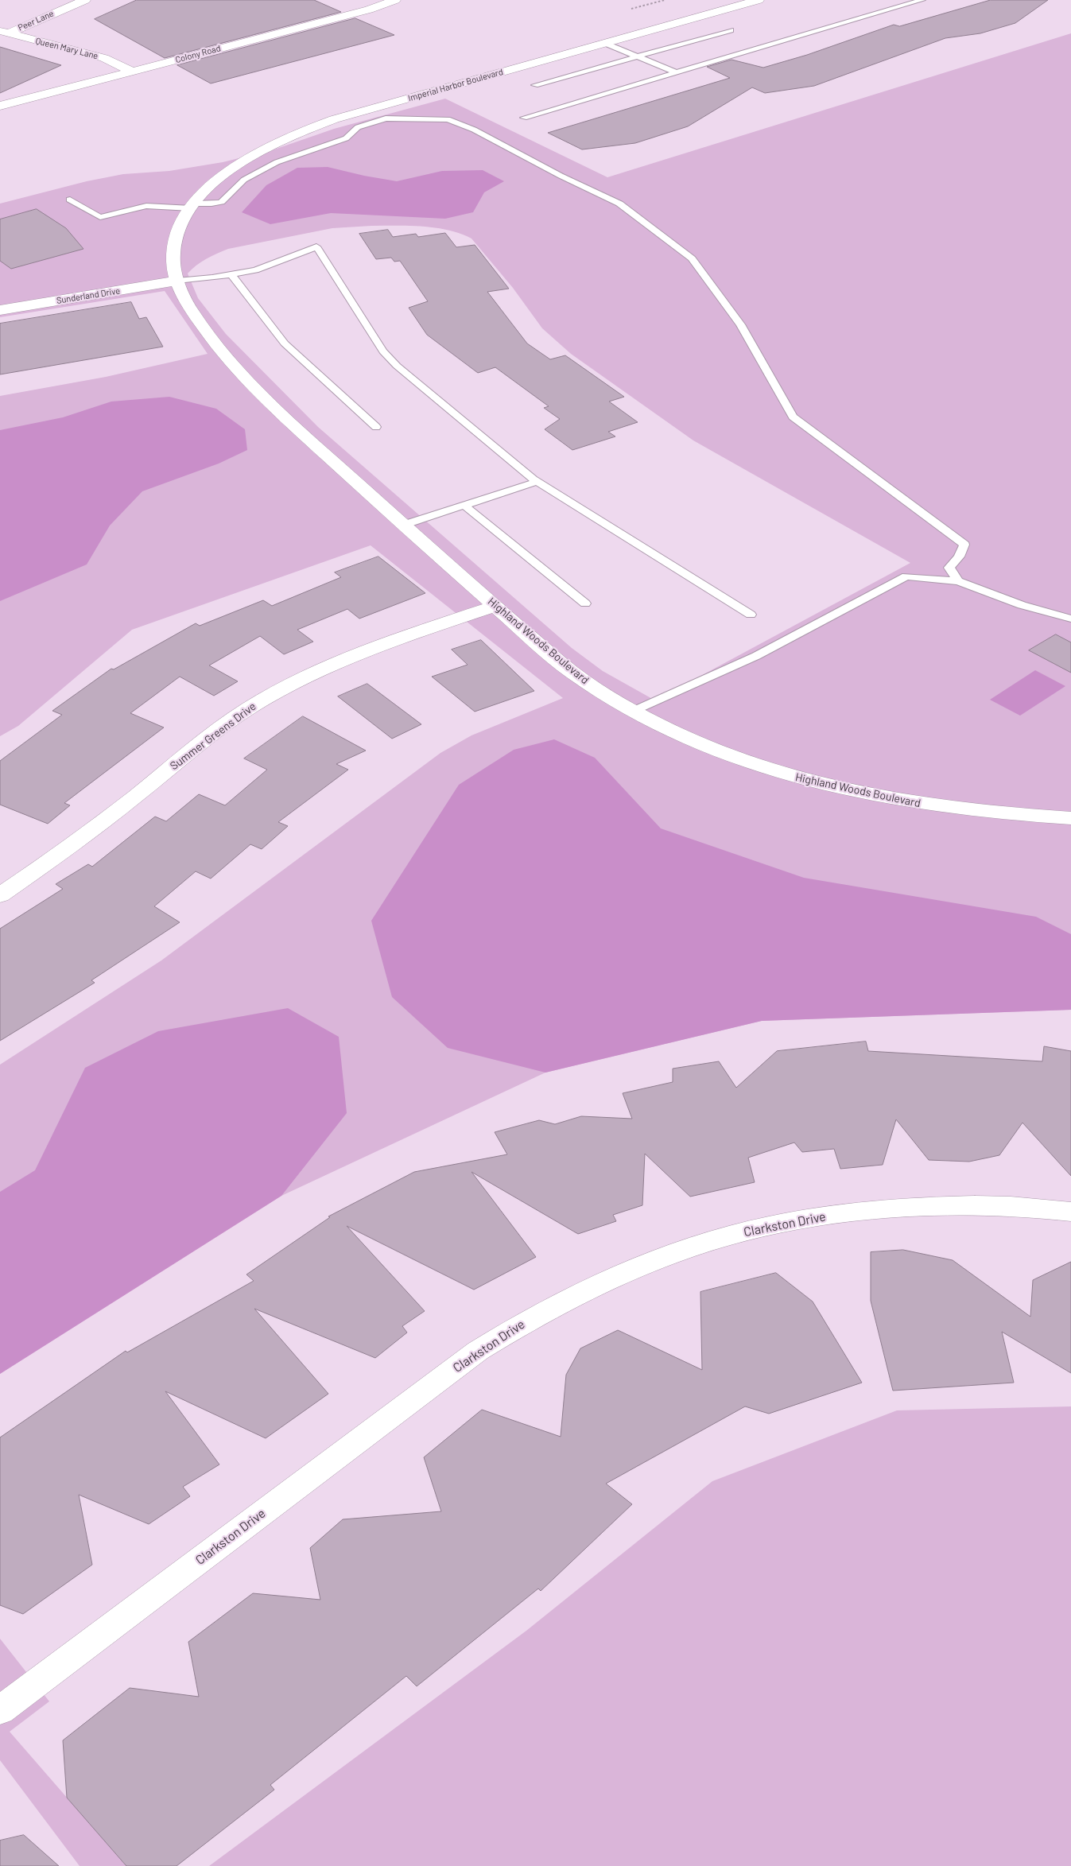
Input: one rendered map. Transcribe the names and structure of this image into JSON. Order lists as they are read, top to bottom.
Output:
{
  "streets": {
    "street": [
      "Peer Lane",
      "Queen Mary Lane",
      "Colony Road",
      "Imperial Harbor Boulevard",
      "Sunderland Drive",
      "Highland Woods Boulevard",
      "Summer Greens Drive",
      "Clarkston Drive"
    ]
  },
  "crossings": [
    ["Peer Lane", "Queen Mary Lane"],
    ["Queen Mary Lane", "Colony Road"],
    ["Imperial Harbor Boulevard", "Highland Woods Boulevard"],
    ["Sunderland Drive", "Highland Woods Boulevard"],
    ["Highland Woods Boulevard", "Summer Greens Drive"]
  ]
}
